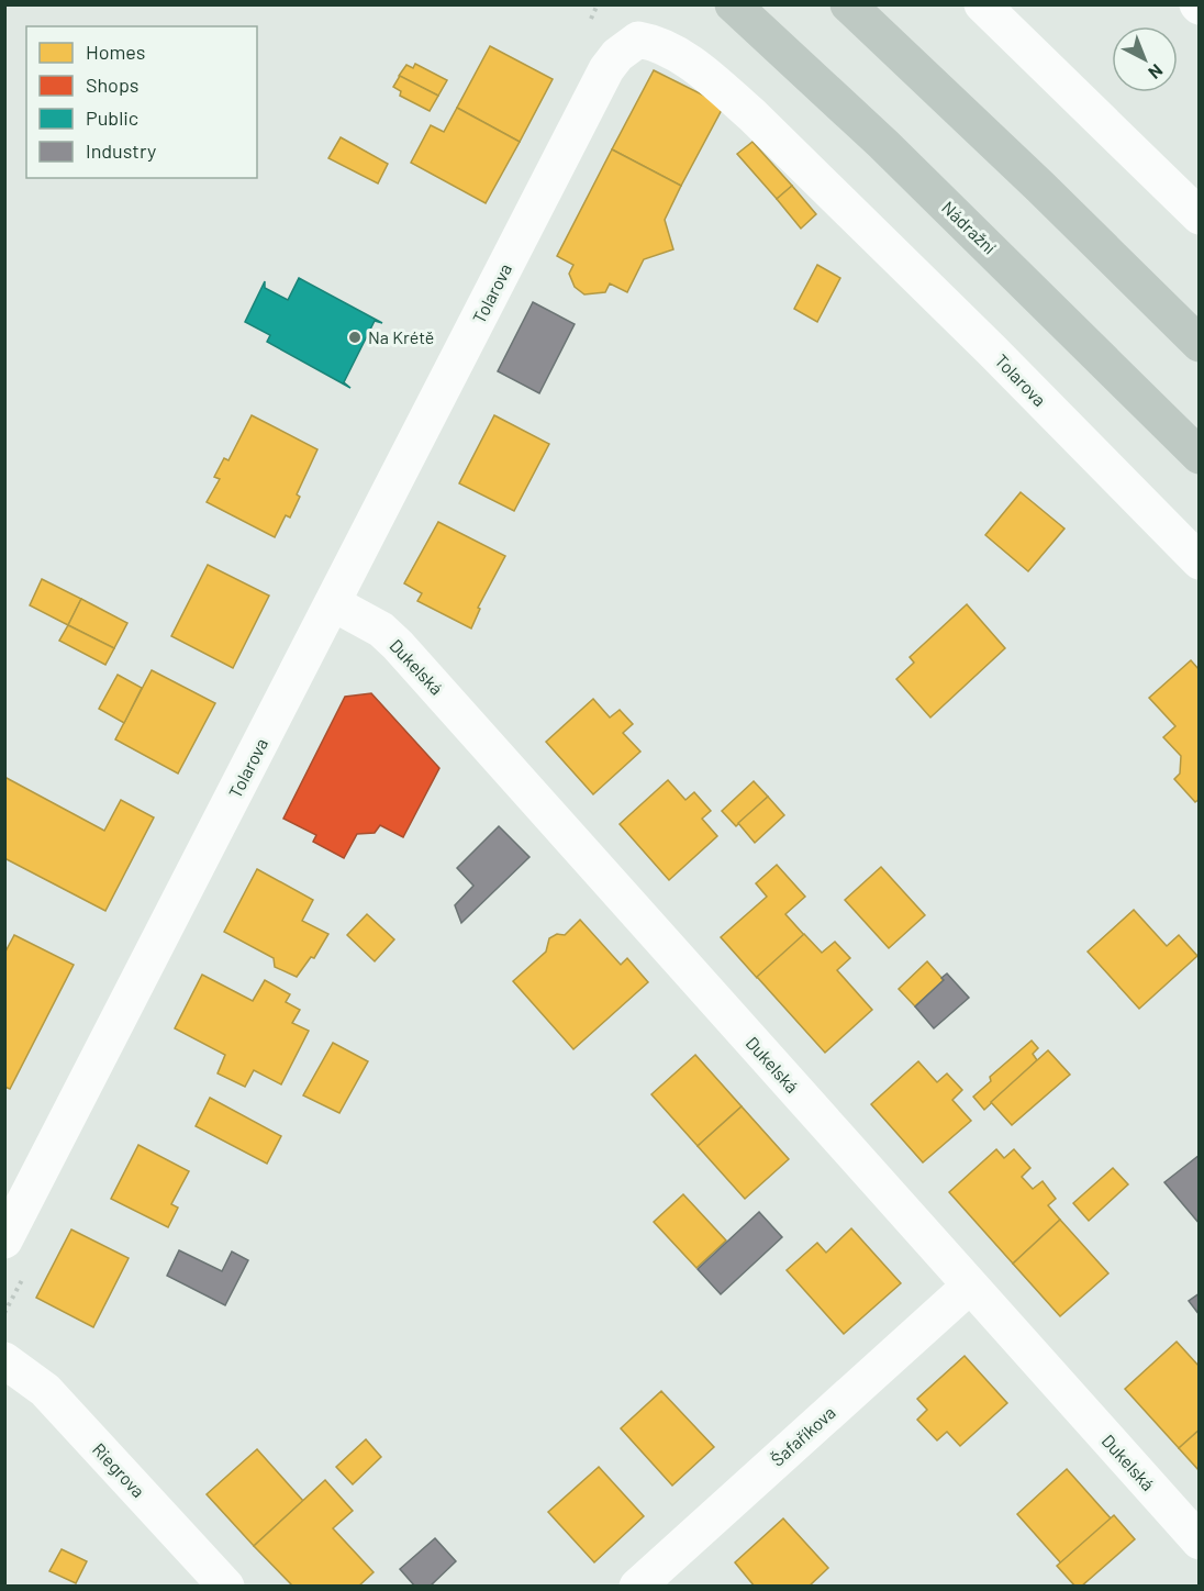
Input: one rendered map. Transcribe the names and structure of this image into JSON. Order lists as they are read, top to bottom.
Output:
{
  "streets": {
    "main road": ["Nádražní"],
    "street": [
      "Tolarova",
      "Dukelská",
      "Šafaříkova",
      "Riegrova"
    ]
  },
  "crossings": [
    ["Tolarova", "Dukelská"],
    ["Dukelská", "Šafaříkova"]
  ],
  "places": ["Na Krétě"],
  "legend": [
    "Homes",
    "Shops",
    "Public",
    "Industry"
  ],
  "north": "bottom right"
}
